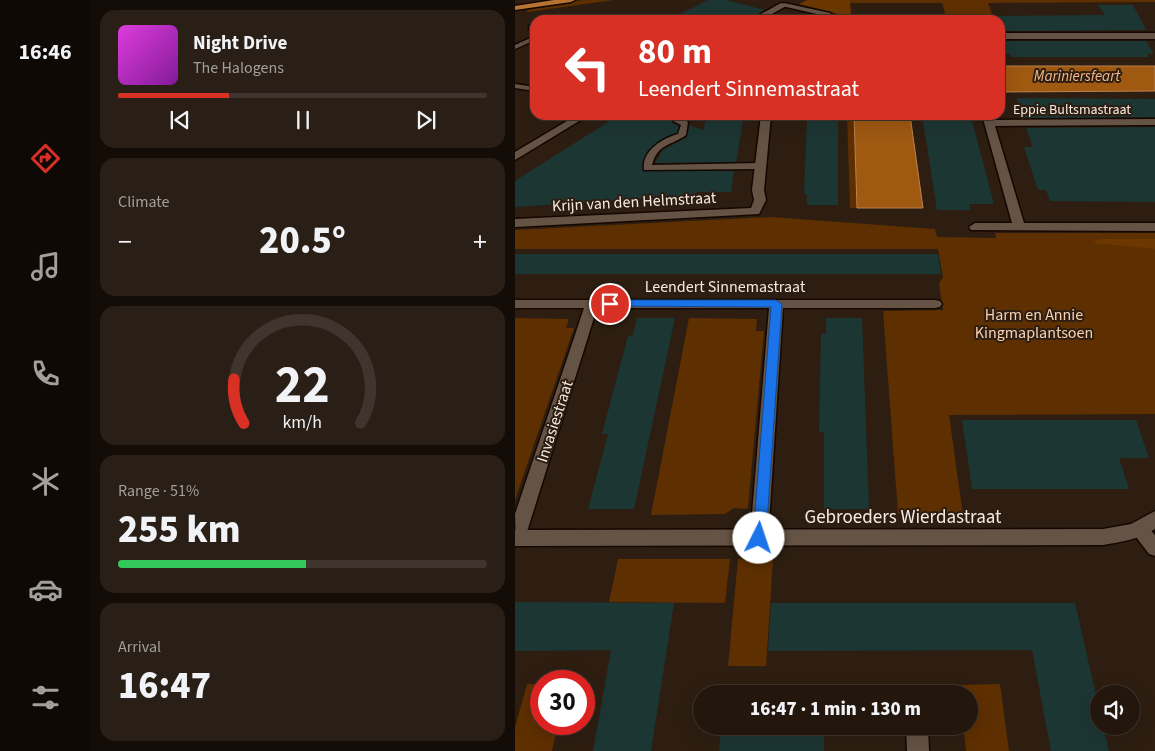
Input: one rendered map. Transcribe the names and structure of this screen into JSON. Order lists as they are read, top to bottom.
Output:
{
  "streets": {
    "street": [
      "Eppie Bultsmastraat",
      "Krijn van den Helmstraat",
      "Leendert Sinnemastraat",
      "Invasiestraat",
      "Gebroeders Wierdastraat"
    ]
  },
  "crossings": [
    ["Leendert Sinnemastraat", "Invasiestraat"],
    ["Invasiestraat", "Gebroeders Wierdastraat"]
  ],
  "water": ["Mariniersfeart"],
  "parks": ["Harm en Annie Kingmaplantsoen"],
  "page": {
    "tabs": "16:46",
    "turn": ["80 m", "Leendert Sinnemastraat"],
    "song": ["Night Drive", "The Halogens"],
    "tile": [
      "Climate",
      ["Range · 51%", "255 km"],
      ["Arrival", "16:47"]
    ],
    "heat": ["−", "20.5°", "+"],
    "limit": "30",
    "trip": "16:47 · 1 min · 130 m",
    "gauge": ["22", "km/h"]
  }
}
